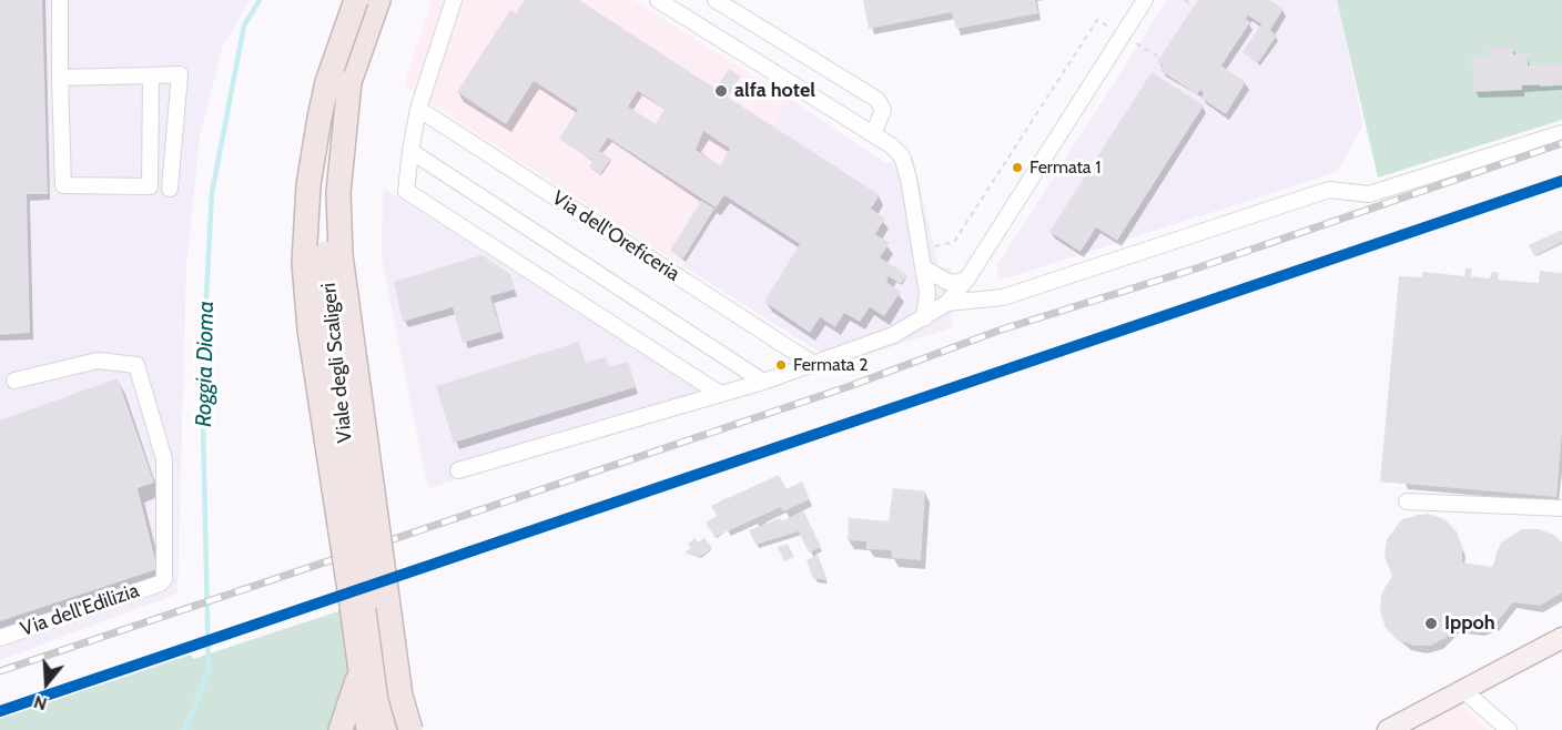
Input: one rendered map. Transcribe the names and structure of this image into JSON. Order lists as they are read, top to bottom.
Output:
{
  "streets": {
    "highway": ["Viale degli Scaligeri"],
    "street": ["Via dell'Oreficeria", "Via dell'Edilizia"]
  },
  "water": ["Roggia Dioma"],
  "places": [
    "alfa hotel",
    "Fermata 1",
    "Fermata 2",
    "Ippoh"
  ],
  "north": "bottom"
}
